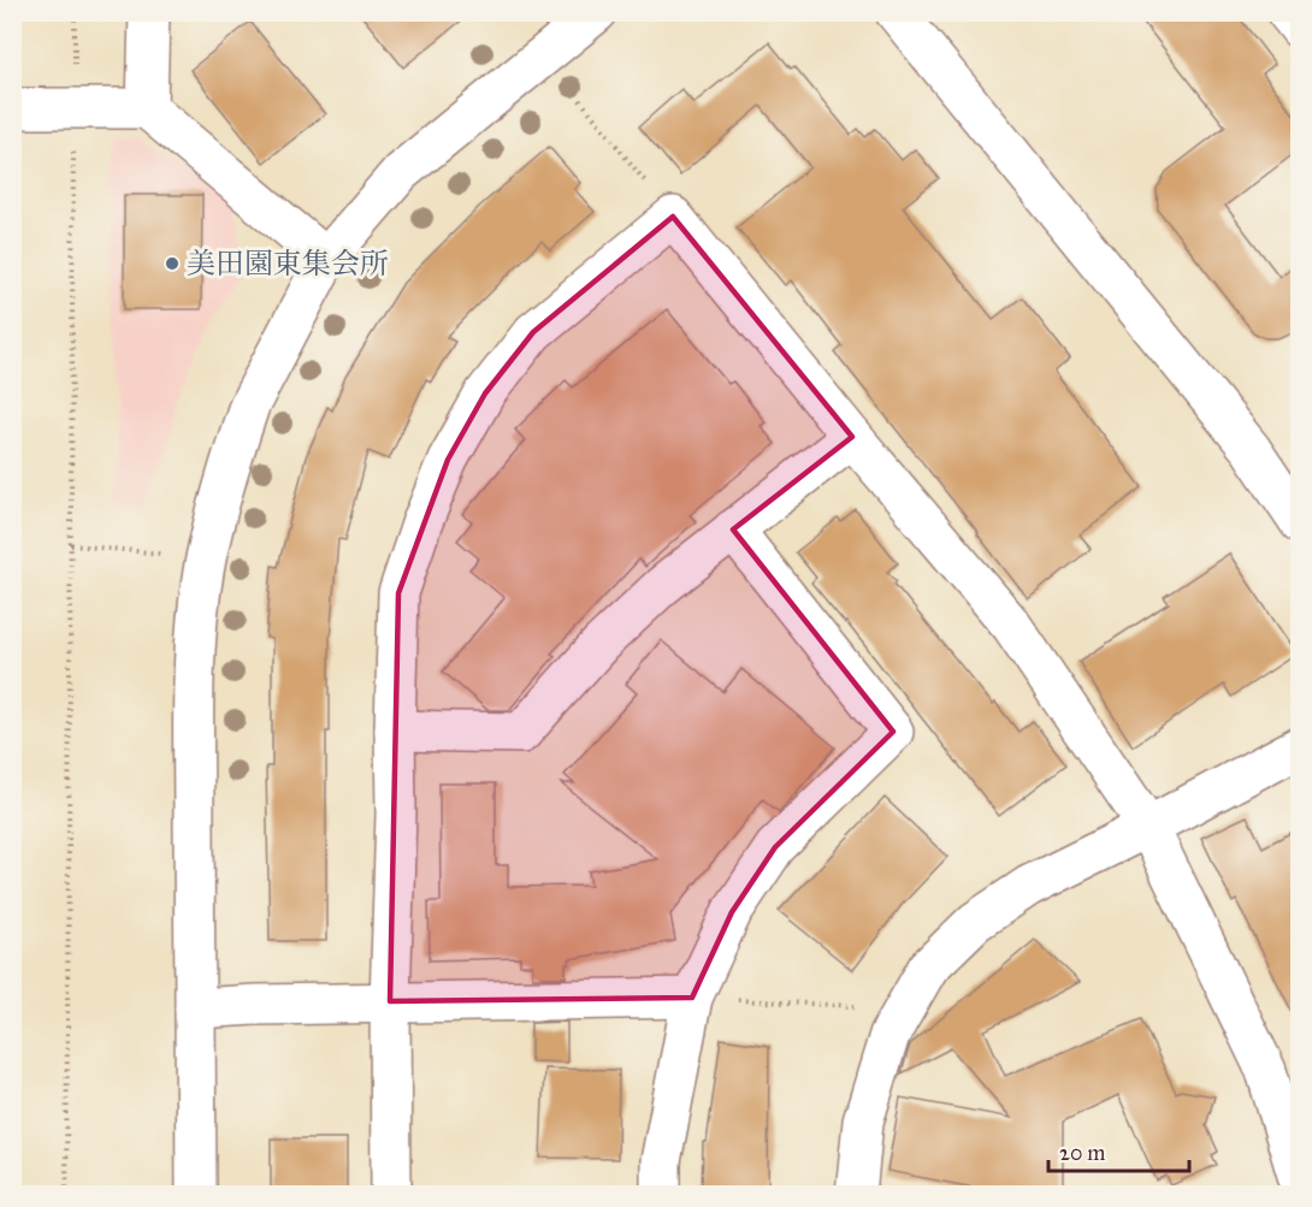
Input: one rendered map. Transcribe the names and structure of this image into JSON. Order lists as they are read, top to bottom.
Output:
{
  "places": ["美田園東集会所"],
  "scale_bar": "20 m"
}
